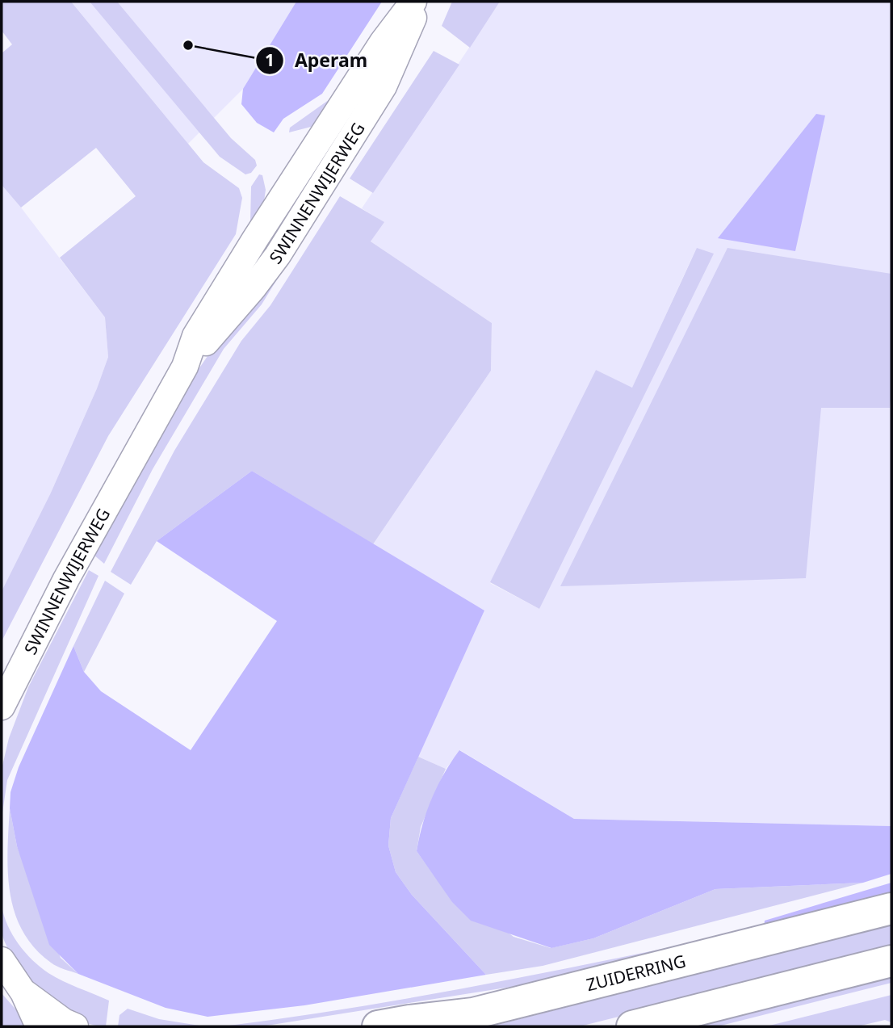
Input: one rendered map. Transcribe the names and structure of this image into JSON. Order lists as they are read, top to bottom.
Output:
{
  "streets": {
    "main road": ["ZUIDERRING"],
    "street": ["SWINNENWIJERWEG"]
  },
  "places": ["Aperam"]
}
